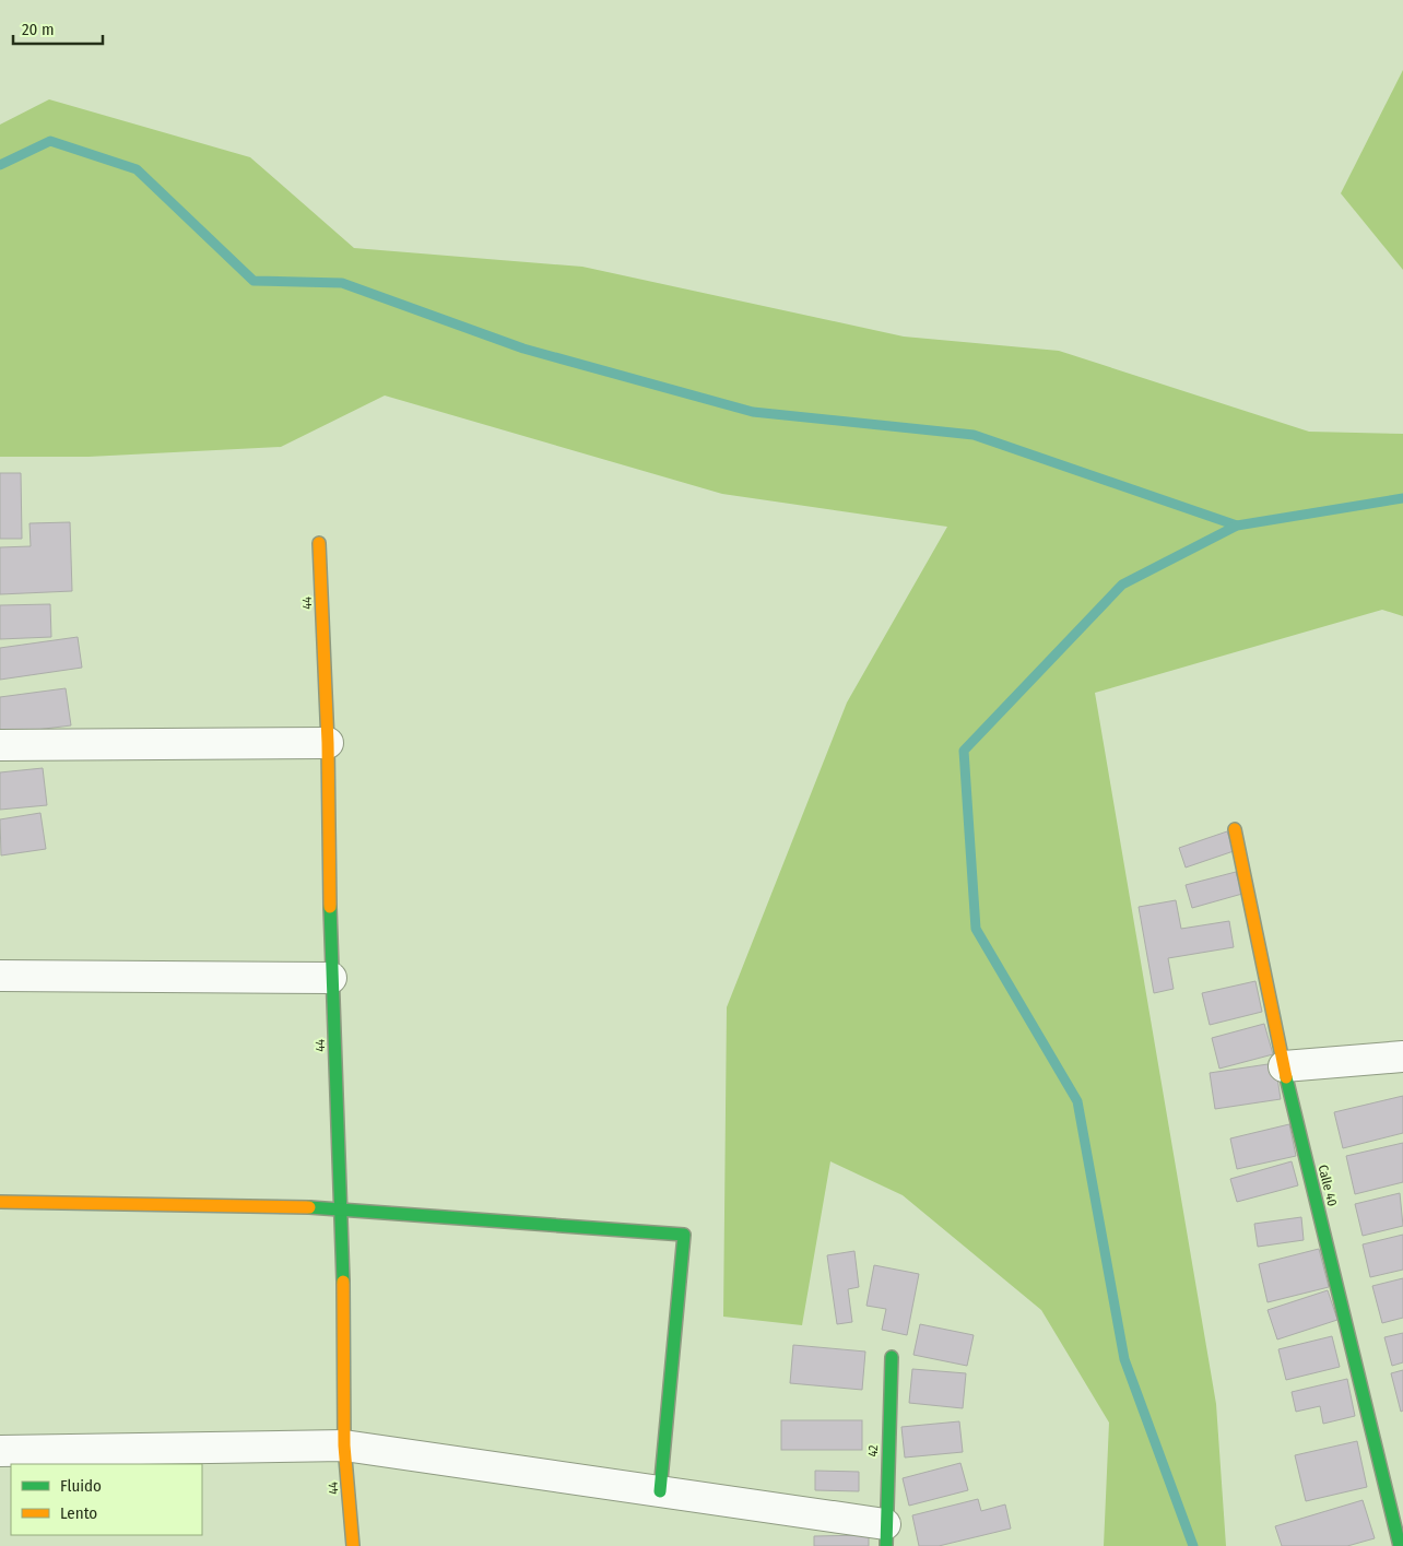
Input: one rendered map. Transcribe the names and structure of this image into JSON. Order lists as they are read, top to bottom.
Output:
{
  "streets": {
    "street": ["44", "Calle 40", "42"]
  },
  "legend": ["Fluido", "Lento"],
  "scale_bar": "20 m"
}
